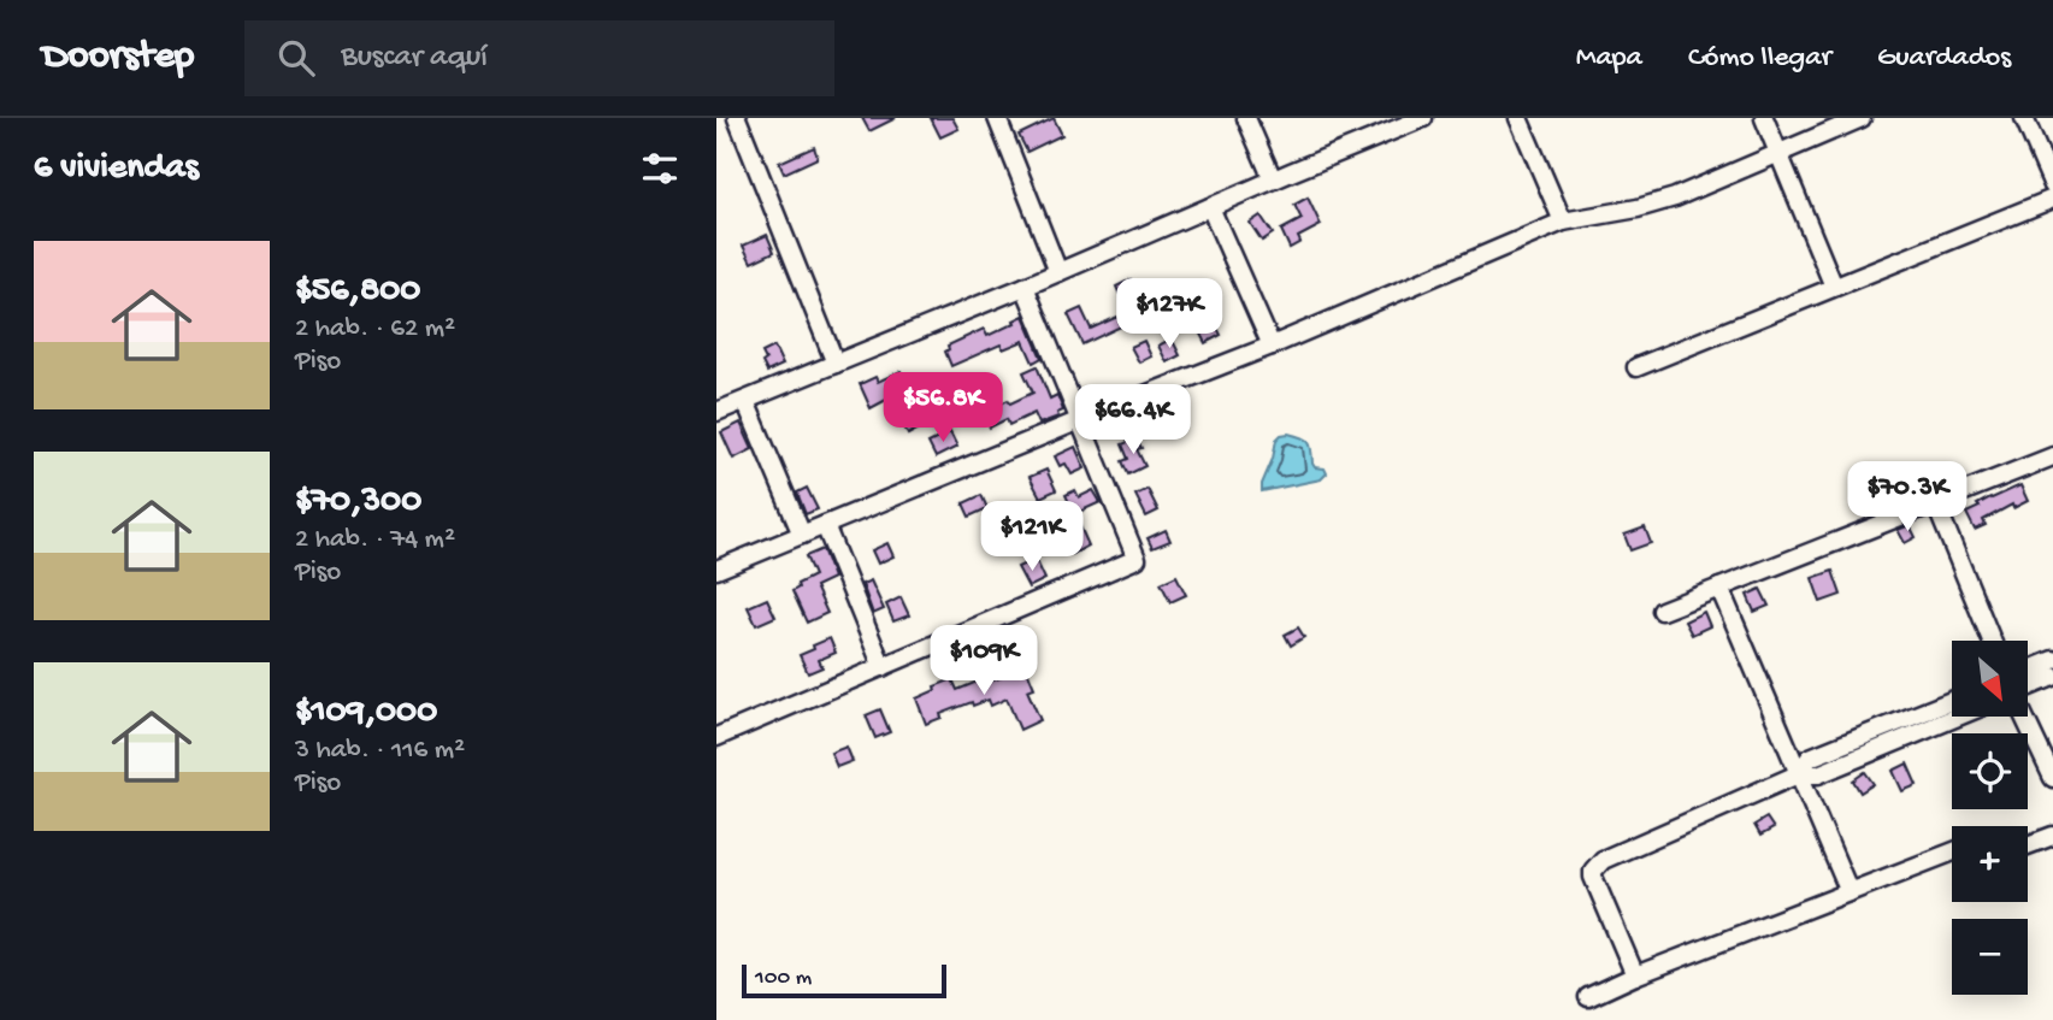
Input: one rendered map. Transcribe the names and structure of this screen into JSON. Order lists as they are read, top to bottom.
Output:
{
  "scale_bar": "100 m",
  "north": "bottom right",
  "page": {
    "header": "Doorstep",
    "search": "Buscar aquí",
    "nav": ["Mapa", "Cómo llegar", "Guardados"],
    "heading": "6 viviendas",
    "list": [
      {
        "name": "$56,800",
        "note": "2 hab. · 62 m² · Piso"
      },
      {
        "name": "$70,300",
        "note": "2 hab. · 74 m² · Piso"
      },
      {
        "name": "$109,000",
        "note": "3 hab. · 116 m² · Piso"
      }
    ],
    "price": [
      "$127K",
      "$56.8K",
      "$66.4K",
      "$70.3K",
      "$121K",
      "$109K"
    ],
    "map_buttons": ["+", "−"],
    "scale": "100 m"
  }
}
